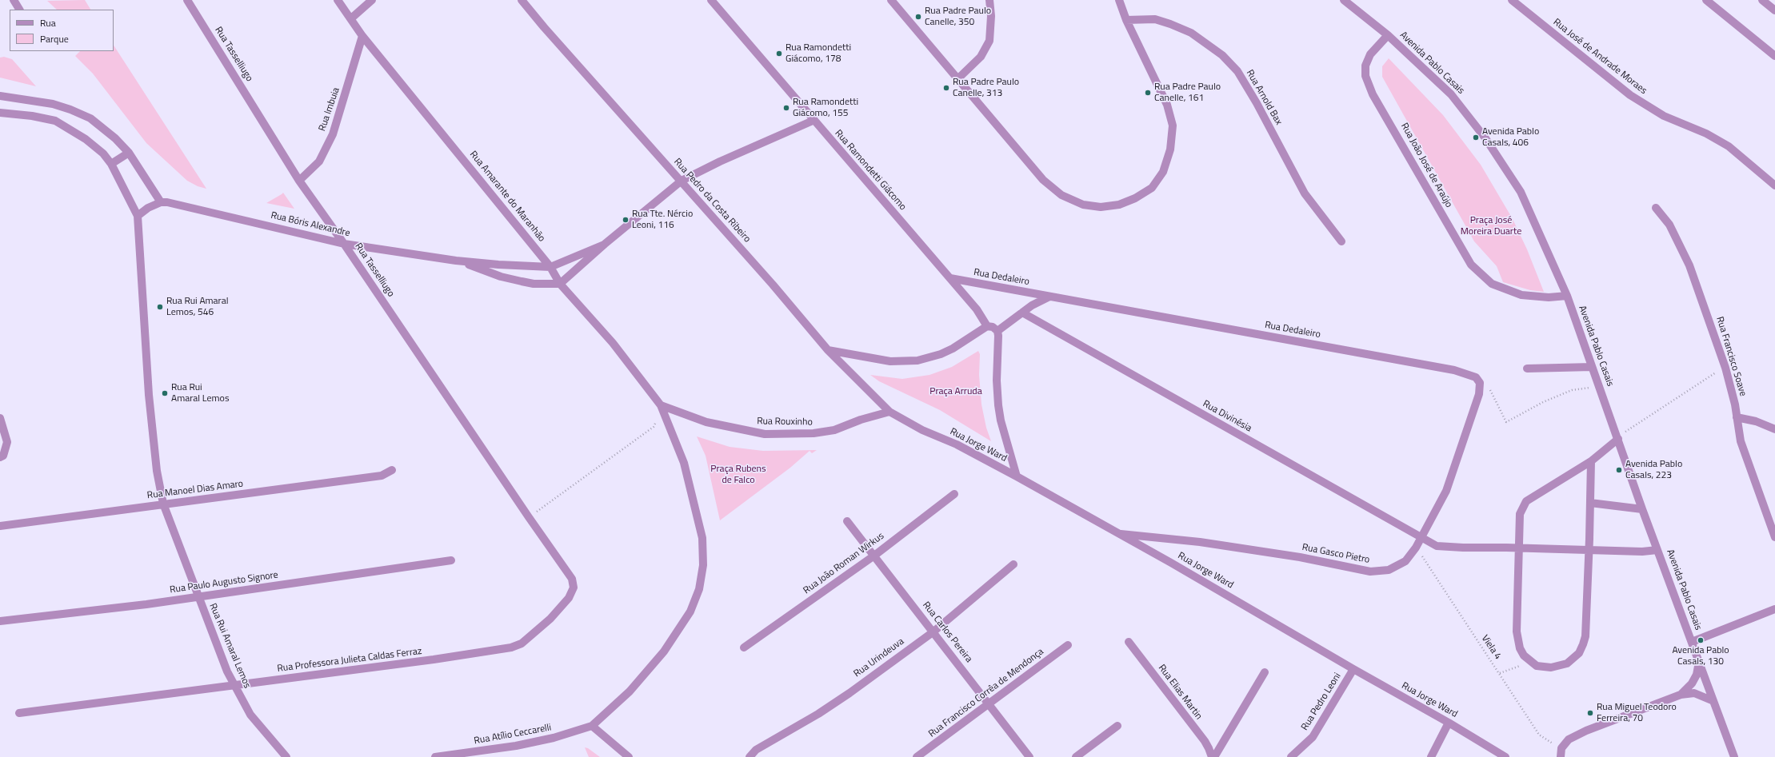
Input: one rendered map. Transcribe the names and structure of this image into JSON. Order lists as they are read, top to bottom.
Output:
{
  "streets": {
    "street": [
      "Rua Tasselliugo",
      "Rua José de Andrade Moraes",
      "Avenida Pablo Casais",
      "Rua Arnold Bax",
      "Rua Imbuia",
      "Rua João José de Araújo",
      "Rua Ramondetti Giácomo",
      "Rua Amarante do Maranhão",
      "Rua Pedro da Costa Ribeiro",
      "Rua Bóris Alexandre",
      "Rua Dedaleiro",
      "Rua Francisco Soave",
      "Rua Divinésia",
      "Rua Rouxinho",
      "Rua Jorge Ward",
      "Rua Manoel Dias Amaro",
      "Rua Gasco Pietro",
      "Rua João Roman Wirkus",
      "Rua Paulo Augusto Signore",
      "Rua Carlos Pereira",
      "Rua Rui Amaral Lemos",
      "Rua Urindeuva",
      "Rua Professora Julieta Caldas Ferraz",
      "Rua Elias Martin",
      "Rua Francisco Corrêa de Mendonça",
      "Rua Pedro Leoni",
      "Rua Atílio Ceccarelli"
    ],
    "path": ["Viela 4"]
  },
  "crossings": [
    ["Rua Tasselliugo", "Rua Imbuia"],
    ["Rua Tasselliugo", "Rua Bóris Alexandre"],
    ["Rua Tasselliugo", "Rua Professora Julieta Caldas Ferraz"],
    ["Avenida Pablo Casais", "Rua João José de Araújo"],
    ["Avenida Pablo Casais", "Rua Divinésia"],
    ["Rua Imbuia", "Rua Amarante do Maranhão"],
    ["Rua Ramondetti Giácomo", "Rua Dedaleiro"],
    ["Rua Amarante do Maranhão", "Rua Bóris Alexandre"],
    ["Rua Amarante do Maranhão", "Rua Rouxinho"],
    ["Rua Amarante do Maranhão", "Rua Atílio Ceccarelli"],
    ["Rua Pedro da Costa Ribeiro", "Rua Rouxinho"],
    ["Rua Pedro da Costa Ribeiro", "Rua Jorge Ward"],
    ["Rua Dedaleiro", "Rua Gasco Pietro"],
    ["Rua Divinésia", "Rua Gasco Pietro"],
    ["Rua Rouxinho", "Rua Jorge Ward"],
    ["Rua Jorge Ward", "Rua Gasco Pietro"],
    ["Rua Jorge Ward", "Rua Pedro Leoni"],
    ["Rua Manoel Dias Amaro", "Rua Rui Amaral Lemos"],
    ["Rua Gasco Pietro", "Viela 4"],
    ["Rua João Roman Wirkus", "Rua Carlos Pereira"],
    ["Rua Paulo Augusto Signore", "Rua Rui Amaral Lemos"],
    ["Rua Carlos Pereira", "Rua Urindeuva"],
    ["Rua Carlos Pereira", "Rua Francisco Corrêa de Mendonça"],
    ["Rua Rui Amaral Lemos", "Rua Professora Julieta Caldas Ferraz"]
  ],
  "parks": ["Praça José Moreira Duarte", "Praça Arruda", "Praça Rubens de Falco"],
  "places": [
    "Rua Padre Paulo Canelle, 350",
    "Rua Ramondetti Giácomo, 178",
    "Rua Padre Paulo Canelle, 313",
    "Rua Padre Paulo Canelle, 161",
    "Rua Ramondetti Giácomo, 155",
    "Avenida Pablo Casals, 406",
    "Rua Tte. Nércio Leoni, 116",
    "Rua Rui Amaral Lemos, 546",
    "Rua Rui Amaral Lemos",
    "Avenida Pablo Casals, 223",
    "Avenida Pablo Casals, 130",
    "Rua Miguel Teodoro Ferreira, 70"
  ],
  "legend": ["Rua", "Parque"]
}
